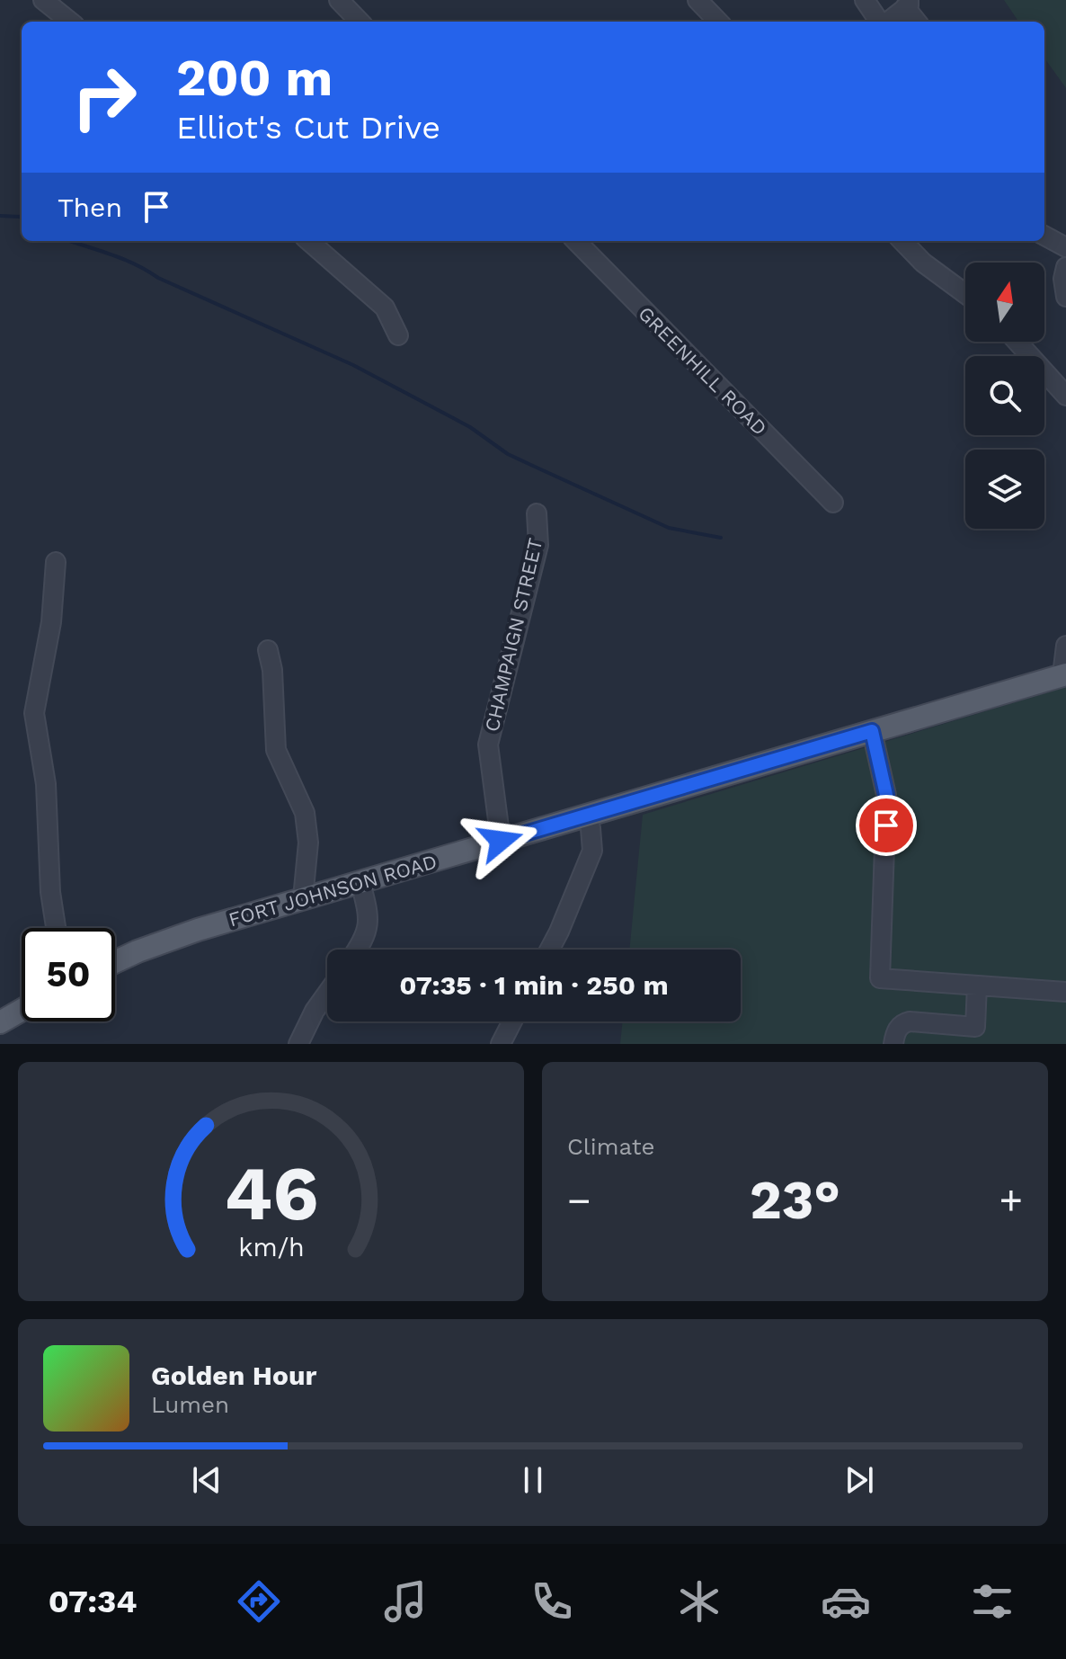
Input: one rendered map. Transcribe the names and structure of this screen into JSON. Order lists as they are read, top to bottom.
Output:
{
  "streets": {
    "main road": ["FORT JOHNSON ROAD"],
    "street": ["GREENHILL ROAD", "CHAMPAIGN STREET"]
  },
  "crossings": [
    ["CHAMPAIGN STREET", "FORT JOHNSON ROAD"]
  ],
  "north": "top",
  "page": {
    "turn": ["200 m", "Elliot's Cut Drive"],
    "then": "Then",
    "limit": "50",
    "trip": "07:35 · 1 min · 250 m",
    "tile": "Climate",
    "heat": ["−", "23°", "+"],
    "song": ["Golden Hour", "Lumen"],
    "tabs": "07:34",
    "gauge": ["46", "km/h"]
  }
}
